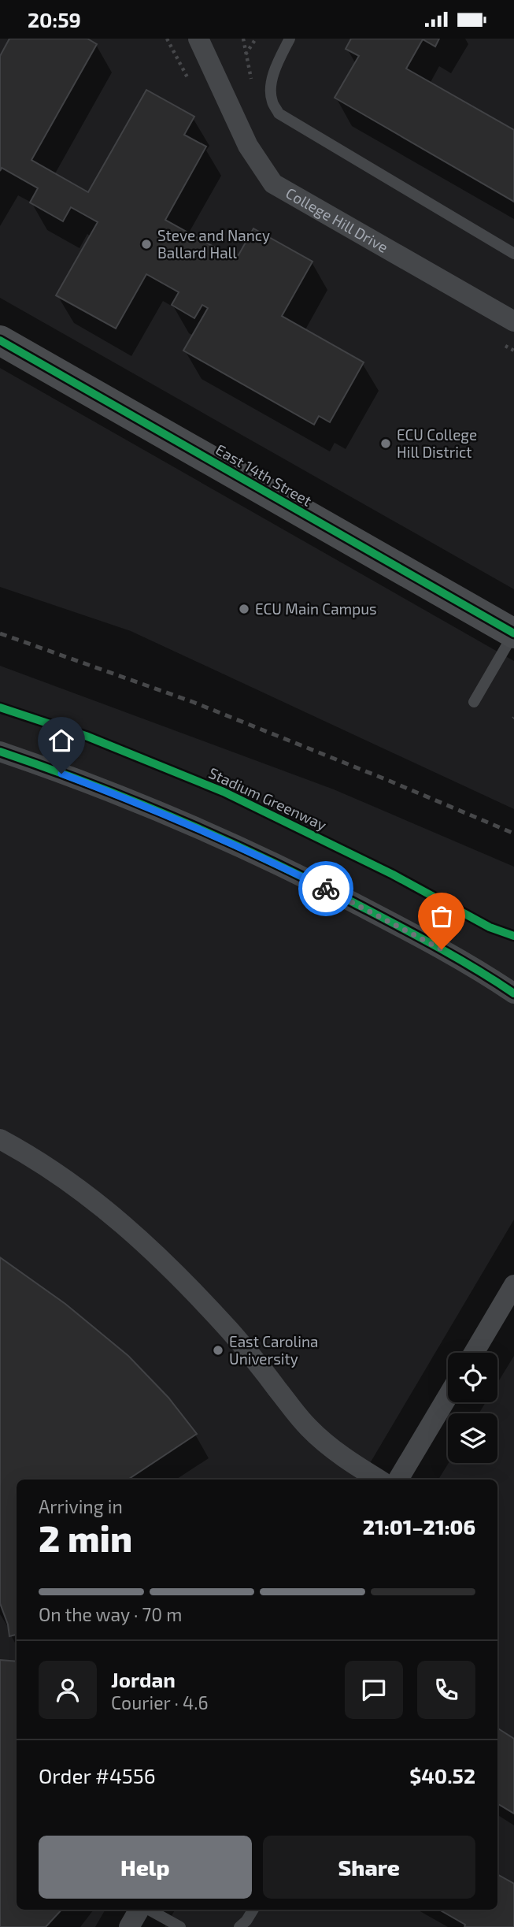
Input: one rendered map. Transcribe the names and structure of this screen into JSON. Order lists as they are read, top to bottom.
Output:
{
  "streets": {
    "street": ["College Hill Drive", "East 14th Street"],
    "cycle path": ["Stadium Greenway"]
  },
  "places": [
    "Steve and Nancy Ballard Hall",
    "ECU College Hill District",
    "ECU Main Campus",
    "East Carolina University"
  ],
  "page": {
    "status": "20:59",
    "heading": ["2 min", "Arriving in", "21:01–21:06"],
    "panel": [
      "Jordan",
      "Courier · 4.6",
      "Order #4556",
      "$40.52"
    ],
    "bar": "On the way · 70 m",
    "buttons": ["Help", "Share"]
  }
}
